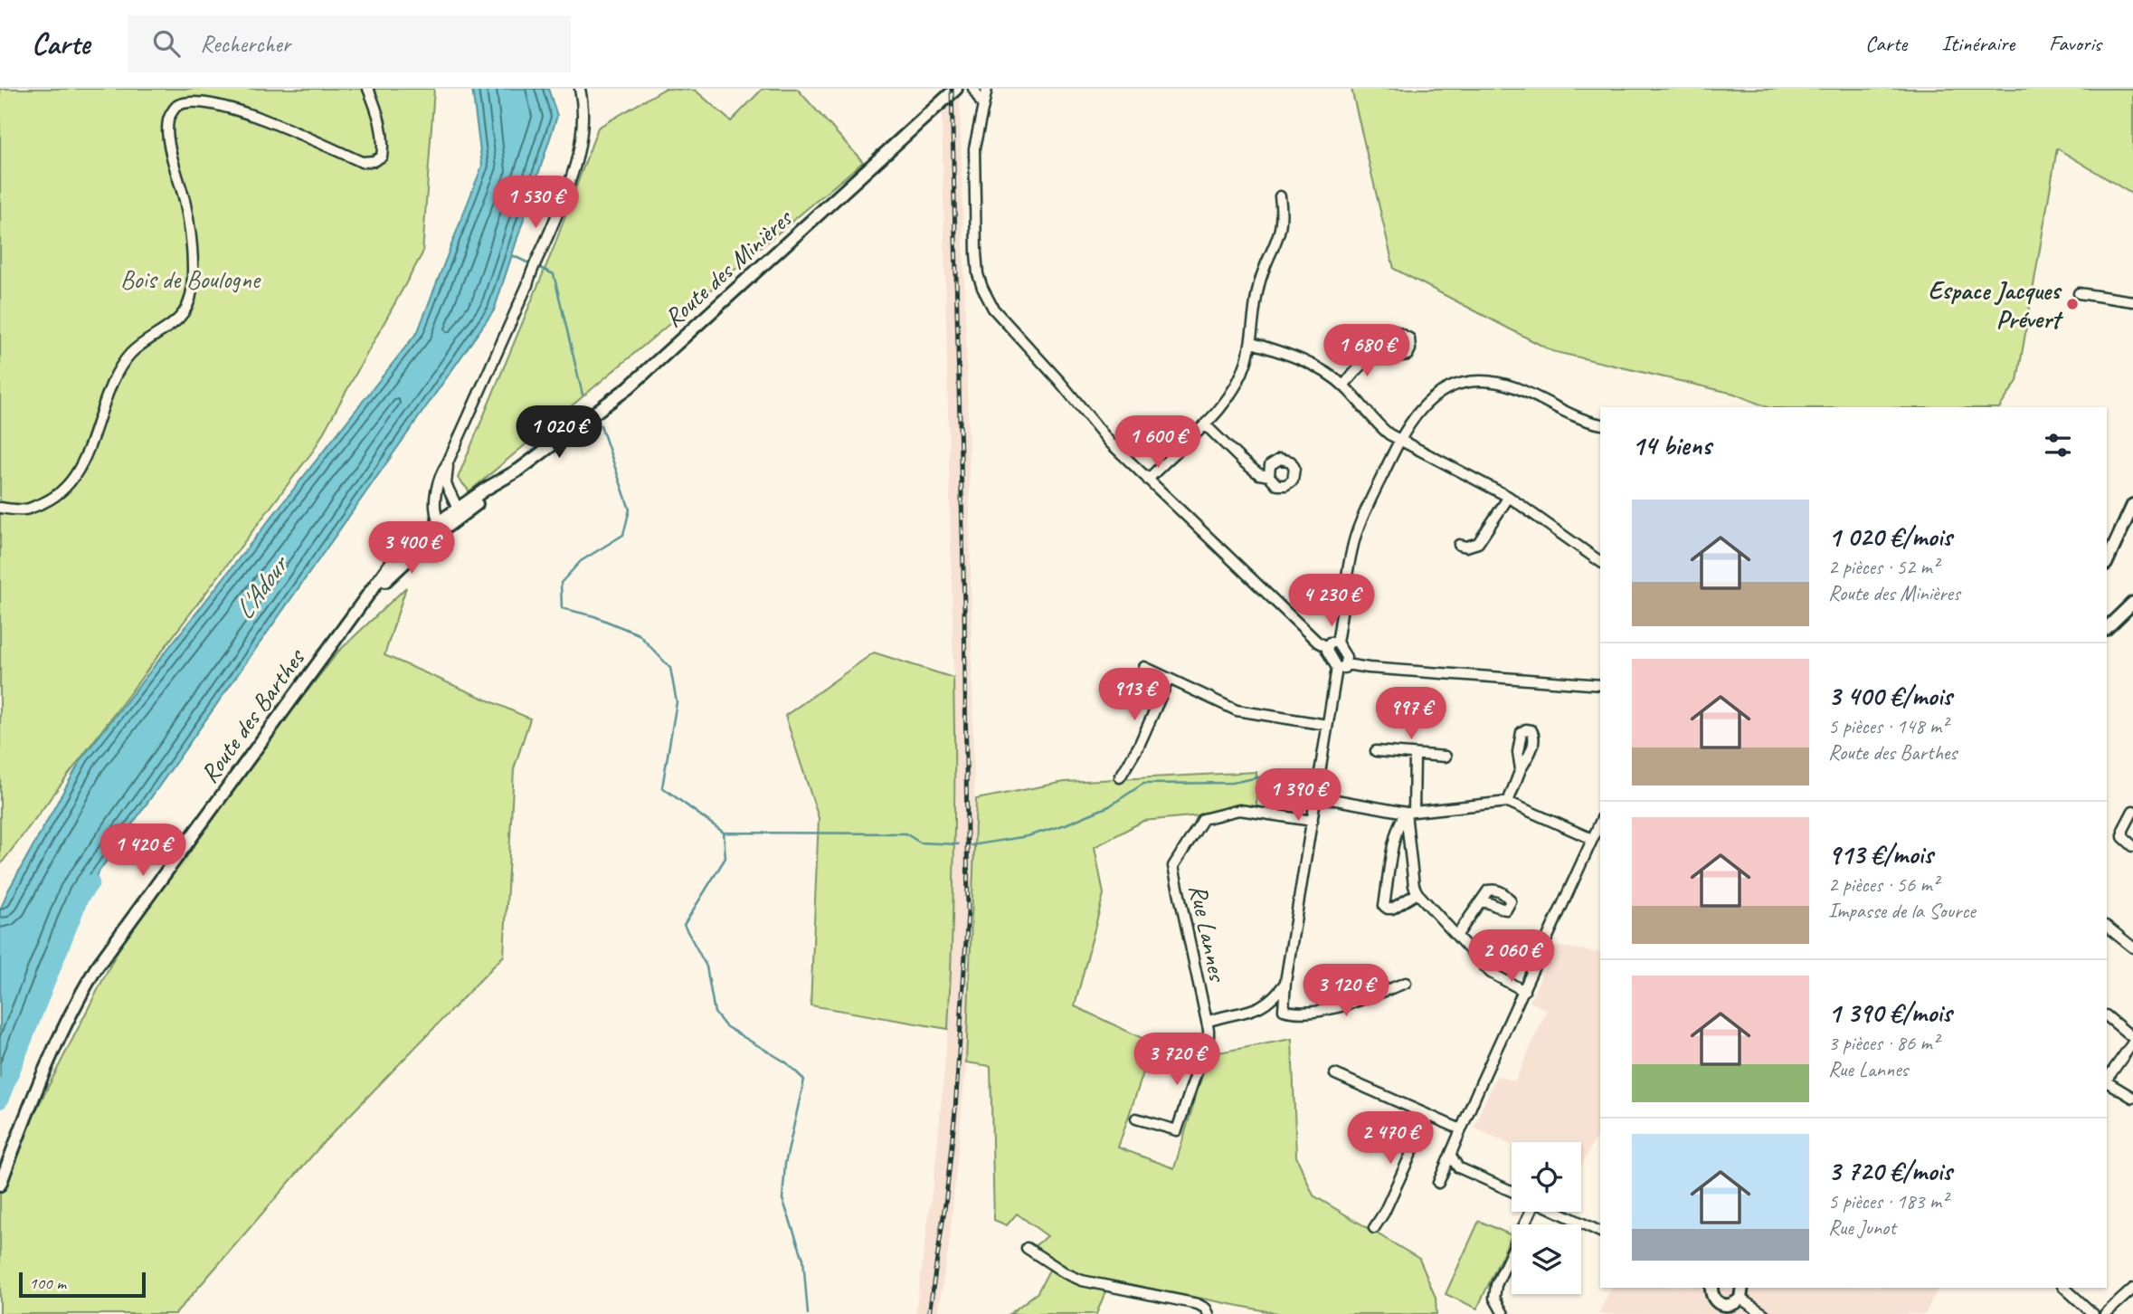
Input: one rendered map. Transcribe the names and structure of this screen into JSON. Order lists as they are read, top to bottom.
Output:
{
  "streets": {
    "main road": ["Route des Minières", "Route des Barthes"],
    "street": ["Rue Lannes"]
  },
  "crossings": [
    ["Route des Minières", "Route des Barthes"]
  ],
  "water": ["L'Adour"],
  "parks": ["Bois de Boulogne"],
  "places": ["Espace Jacques Prévert"],
  "scale_bar": "100 m",
  "page": {
    "header": "Carte",
    "search": "Rechercher",
    "nav": ["Carte", "Itinéraire", "Favoris"],
    "price": [
      "1 530 €",
      "1 680 €",
      "1 020 €",
      "1 600 €",
      "3 400 €",
      "4 230 €",
      "913 €",
      "997 €",
      "1 390 €",
      "1 420 €",
      "2 060 €",
      "3 120 €",
      "3 720 €",
      "2 470 €"
    ],
    "heading": "14 biens",
    "list": [
      {
        "name": "1 020 €/mois",
        "note": "2 pièces · 52 m² · Route des Minières"
      },
      {
        "name": "3 400 €/mois",
        "note": "5 pièces · 148 m² · Route des Barthes"
      },
      {
        "name": "913 €/mois",
        "note": "2 pièces · 56 m² · Impasse de la Source"
      },
      {
        "name": "1 390 €/mois",
        "note": "3 pièces · 86 m² · Rue Lannes"
      },
      {
        "name": "3 720 €/mois",
        "note": "5 pièces · 183 m² · Rue Junot"
      }
    ],
    "scale": "100 m"
  }
}
